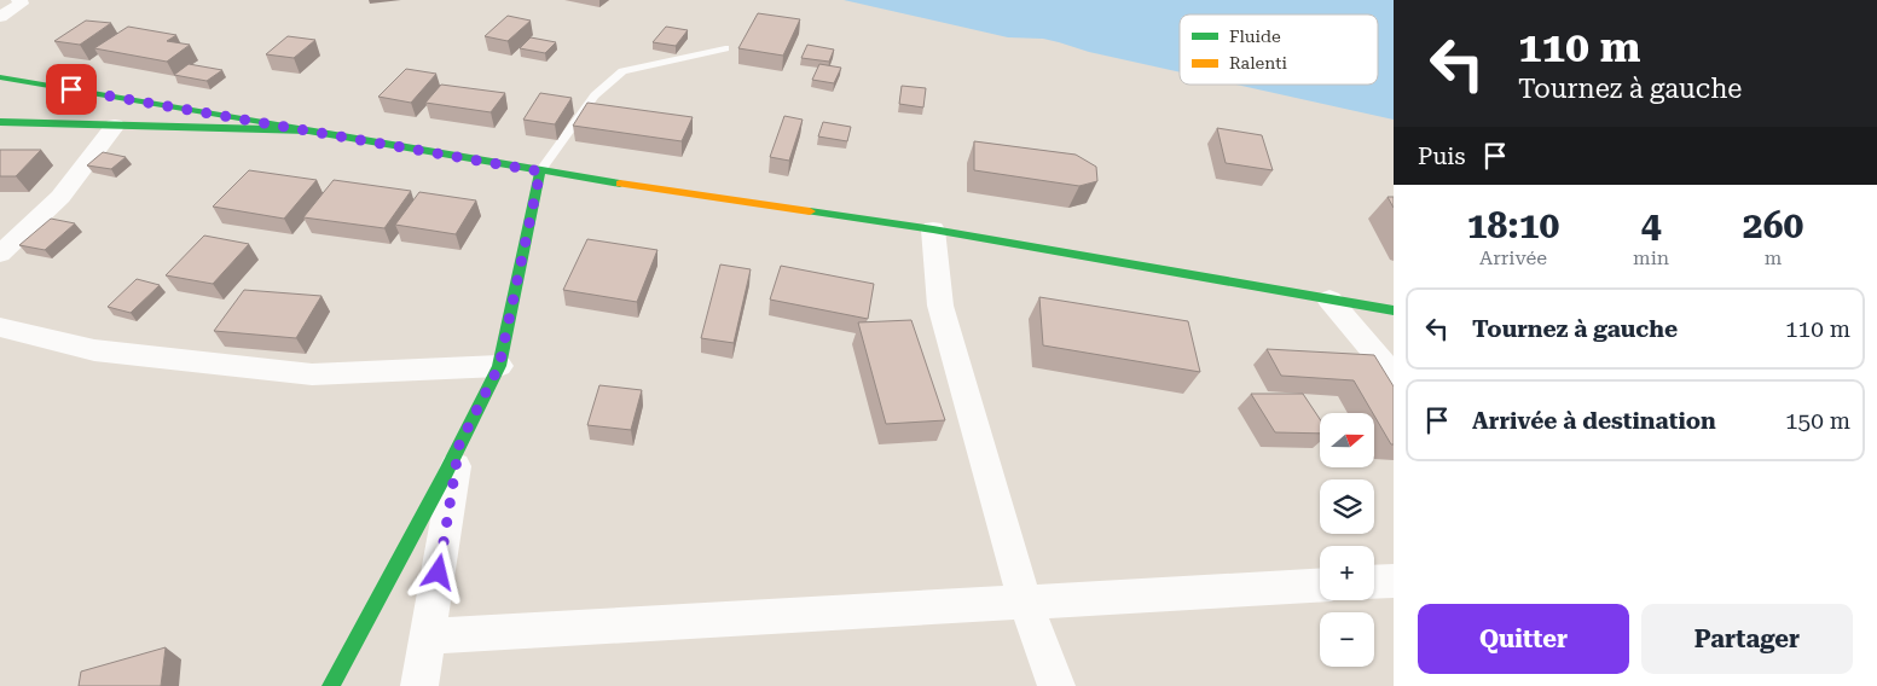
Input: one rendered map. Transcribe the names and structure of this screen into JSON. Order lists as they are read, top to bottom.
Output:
{
  "legend": ["Fluide", "Ralenti"],
  "north": "right",
  "page": {
    "turn": ["110 m", "Tournez à gauche"],
    "then": "Puis",
    "eta": [
      "18:10",
      "Arrivée",
      "4",
      "min",
      "260",
      "m"
    ],
    "list": [
      {
        "name": "Tournez à gauche",
        "value": "110 m"
      },
      {
        "name": "Arrivée à destination",
        "value": "150 m"
      }
    ],
    "map_buttons": ["+", "−"],
    "buttons": ["Quitter", "Partager"]
  }
}
